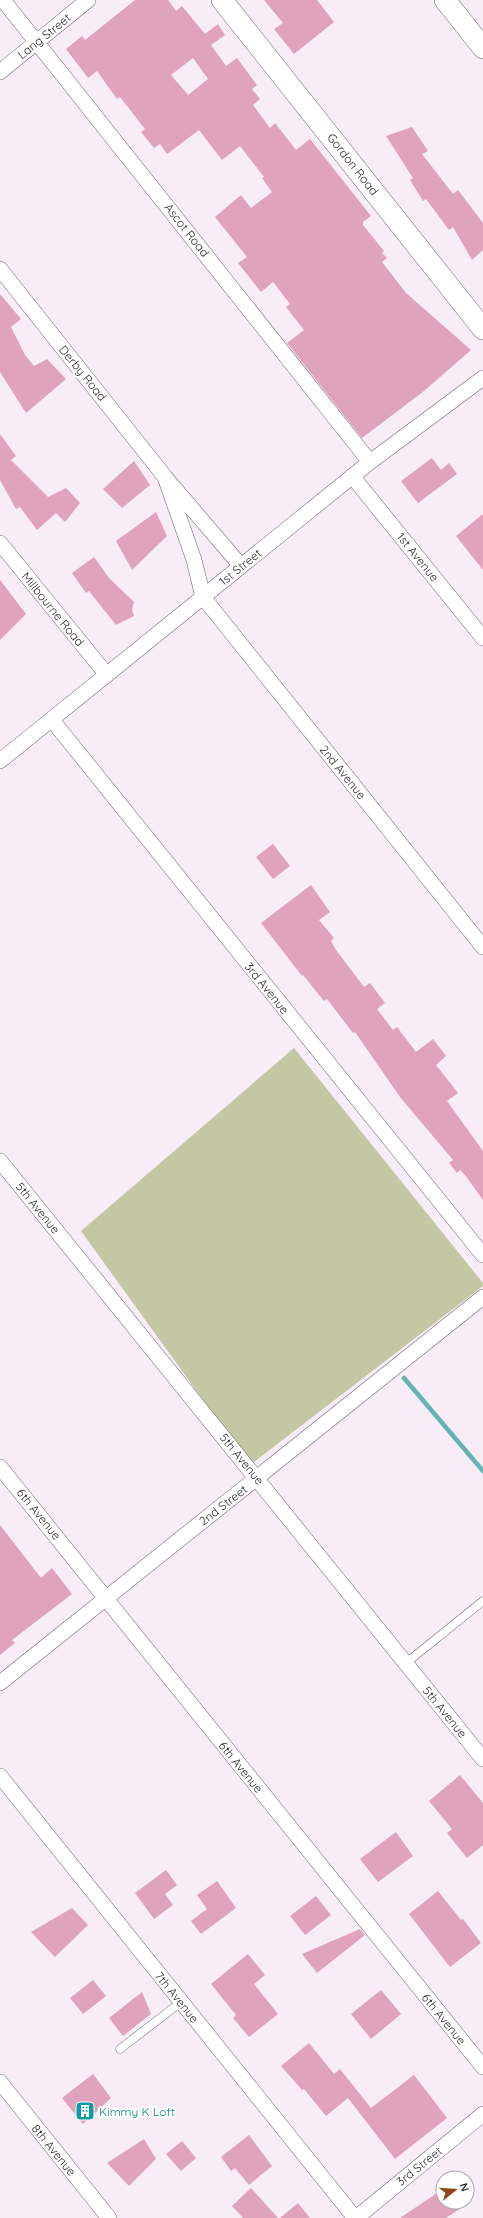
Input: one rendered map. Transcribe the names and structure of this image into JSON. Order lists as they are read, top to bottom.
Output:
{
  "streets": {
    "street": [
      "Lang Street",
      "Gordon Road",
      "Ascot Road",
      "Derby Road",
      "1st Avenue",
      "1st Street",
      "Millbourne Road",
      "2nd Avenue",
      "3rd Avenue",
      "5th Avenue",
      "2nd Street",
      "6th Avenue",
      "7th Avenue",
      "8th Avenue",
      "3rd Street"
    ]
  },
  "crossings": [
    ["Lang Street", "Ascot Road"],
    ["Ascot Road", "1st Street"],
    ["Derby Road", "1st Street"],
    ["Derby Road", "2nd Avenue"],
    ["1st Avenue", "1st Street"],
    ["1st Street", "Millbourne Road"],
    ["1st Street", "2nd Avenue"],
    ["1st Street", "3rd Avenue"],
    ["5th Avenue", "2nd Street"],
    ["2nd Street", "6th Avenue"],
    ["7th Avenue", "3rd Street"]
  ],
  "places": {
    "building": ["Kimmy K Loft"]
  },
  "north": "right"
}
